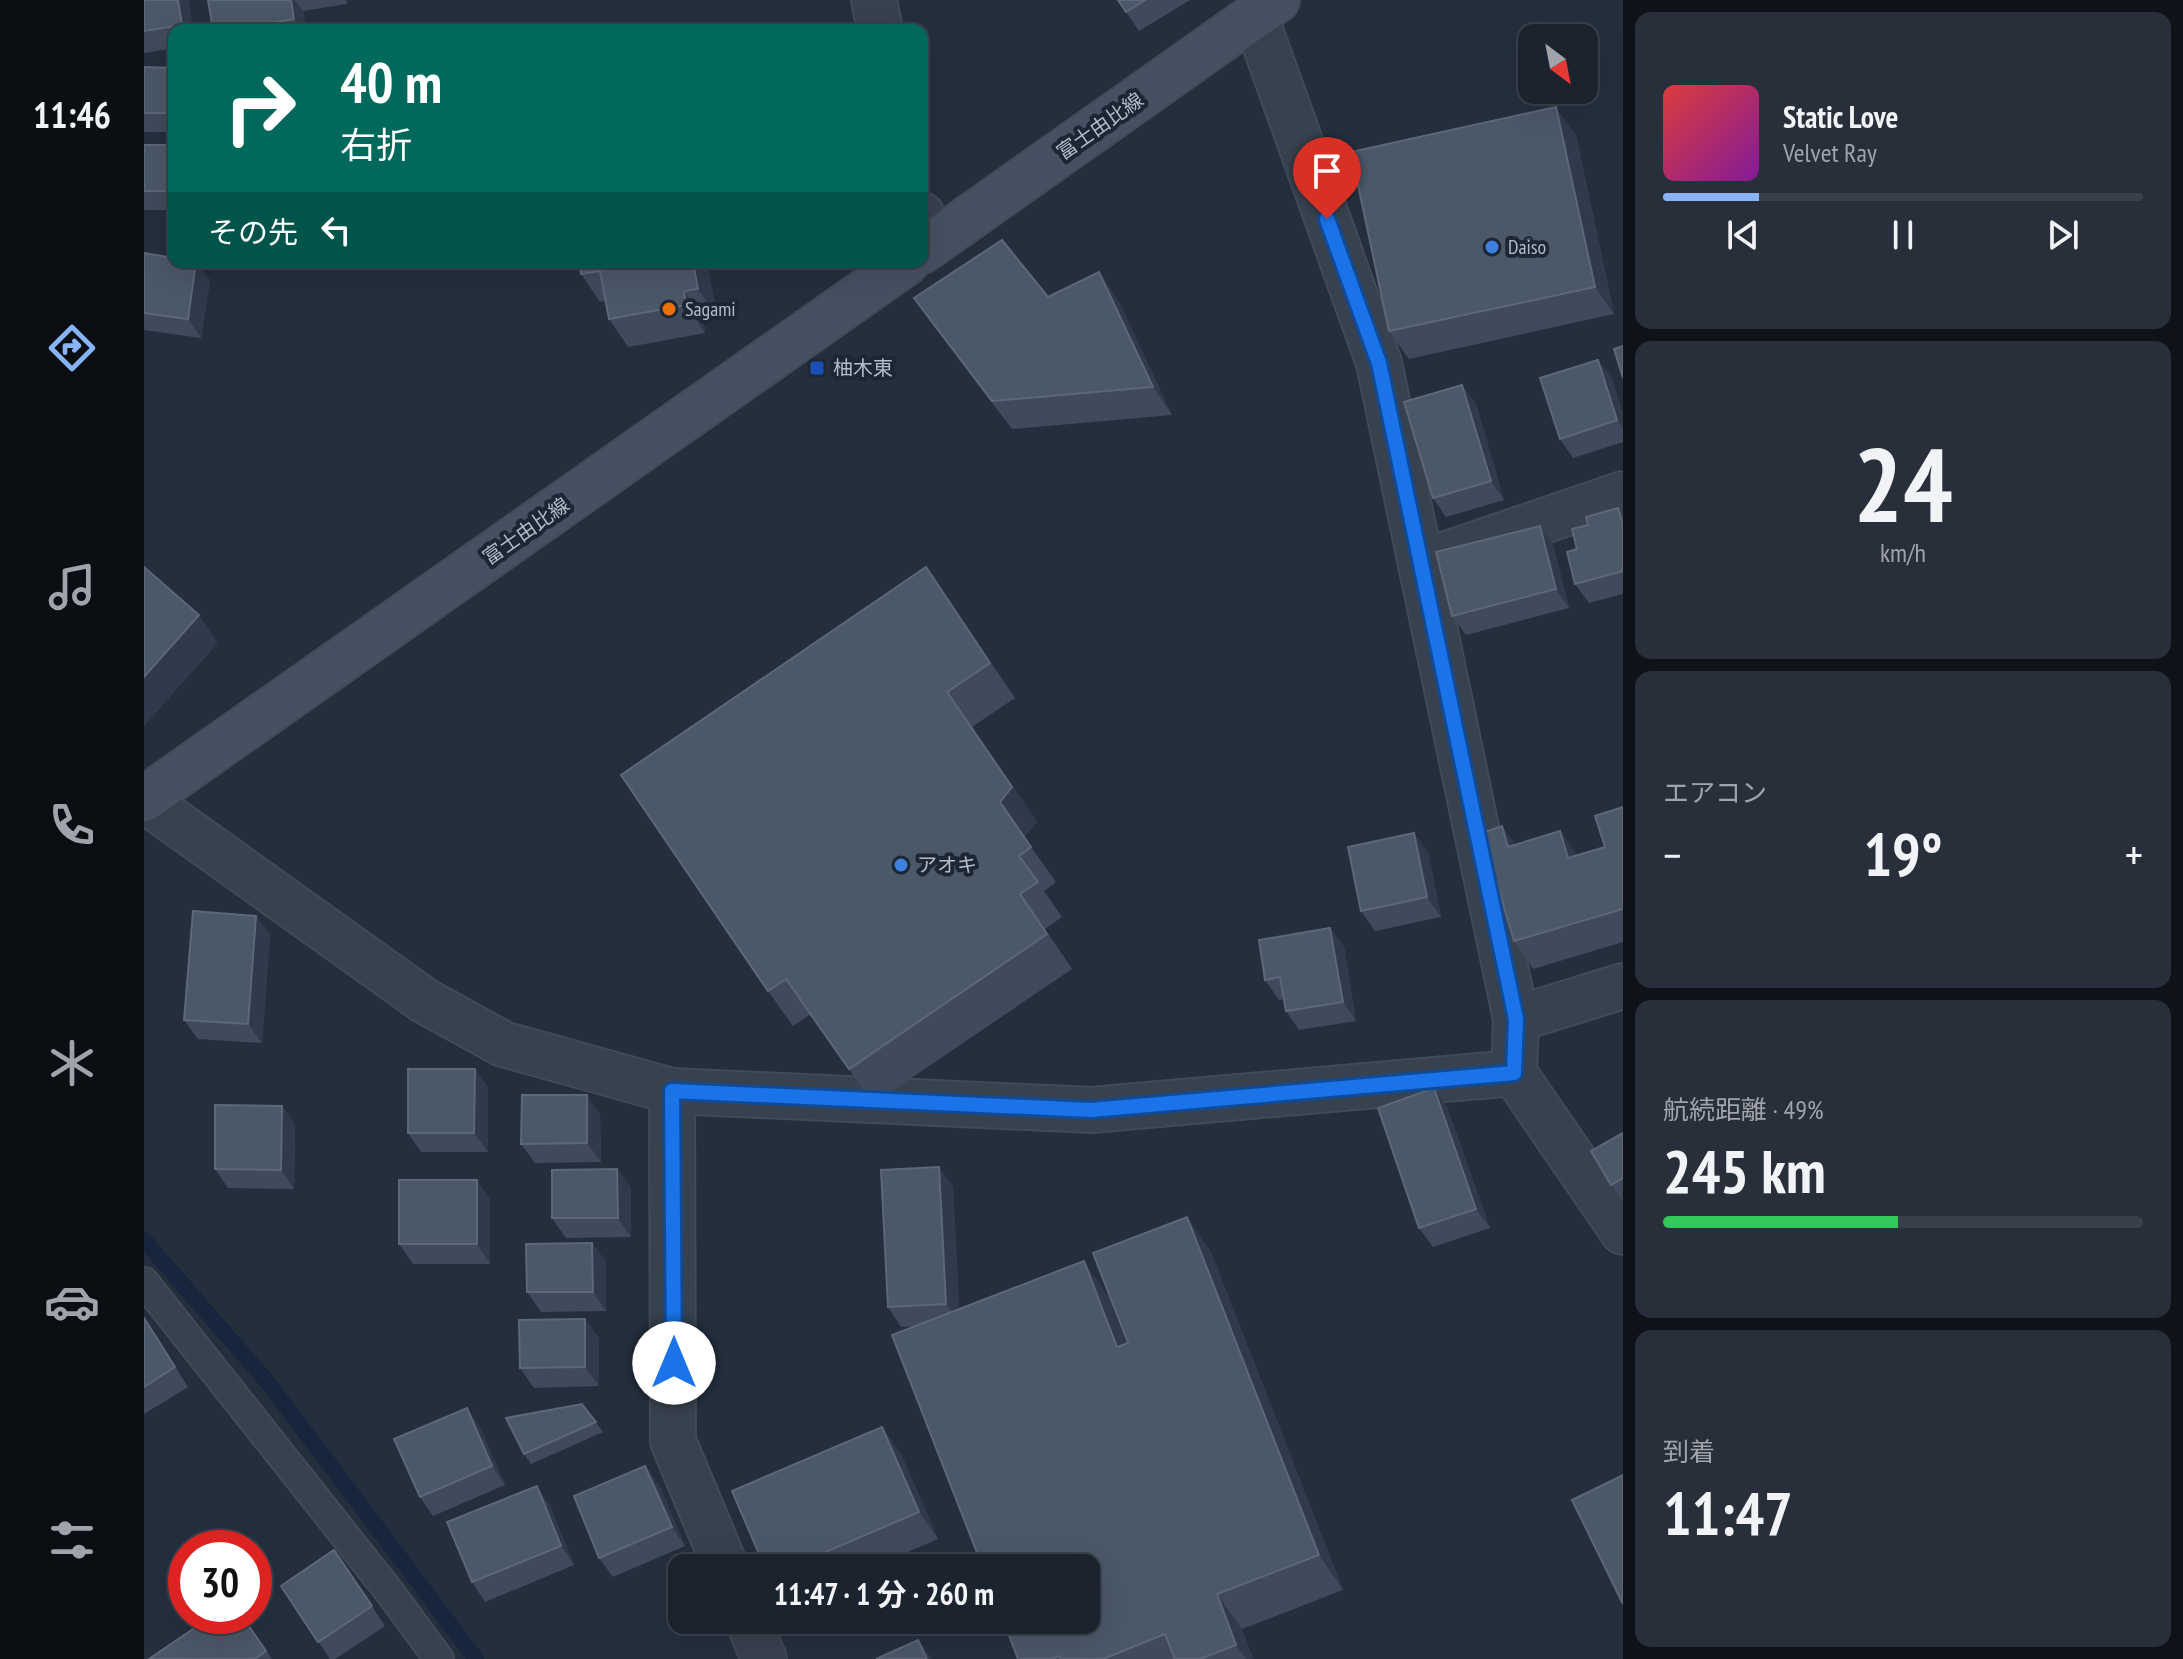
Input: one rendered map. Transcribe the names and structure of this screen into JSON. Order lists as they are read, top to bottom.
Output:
{
  "streets": {
    "main road": ["富士由比線"]
  },
  "places": {
    "other": ["Daiso", "Sagami", "アオキ"],
    "transit": ["柚木東"]
  },
  "north": "bottom right",
  "page": {
    "tabs": "11:46",
    "turn": ["40 m", "右折"],
    "song": ["Static Love", "Velvet Ray"],
    "then": "その先",
    "tile": [
      ["24", "km/h"],
      "エアコン",
      ["航続距離 · 49%", "245 km"],
      ["到着", "11:47"]
    ],
    "heat": ["−", "19°", "+"],
    "limit": "30",
    "trip": "11:47 · 1 分 · 260 m"
  }
}
